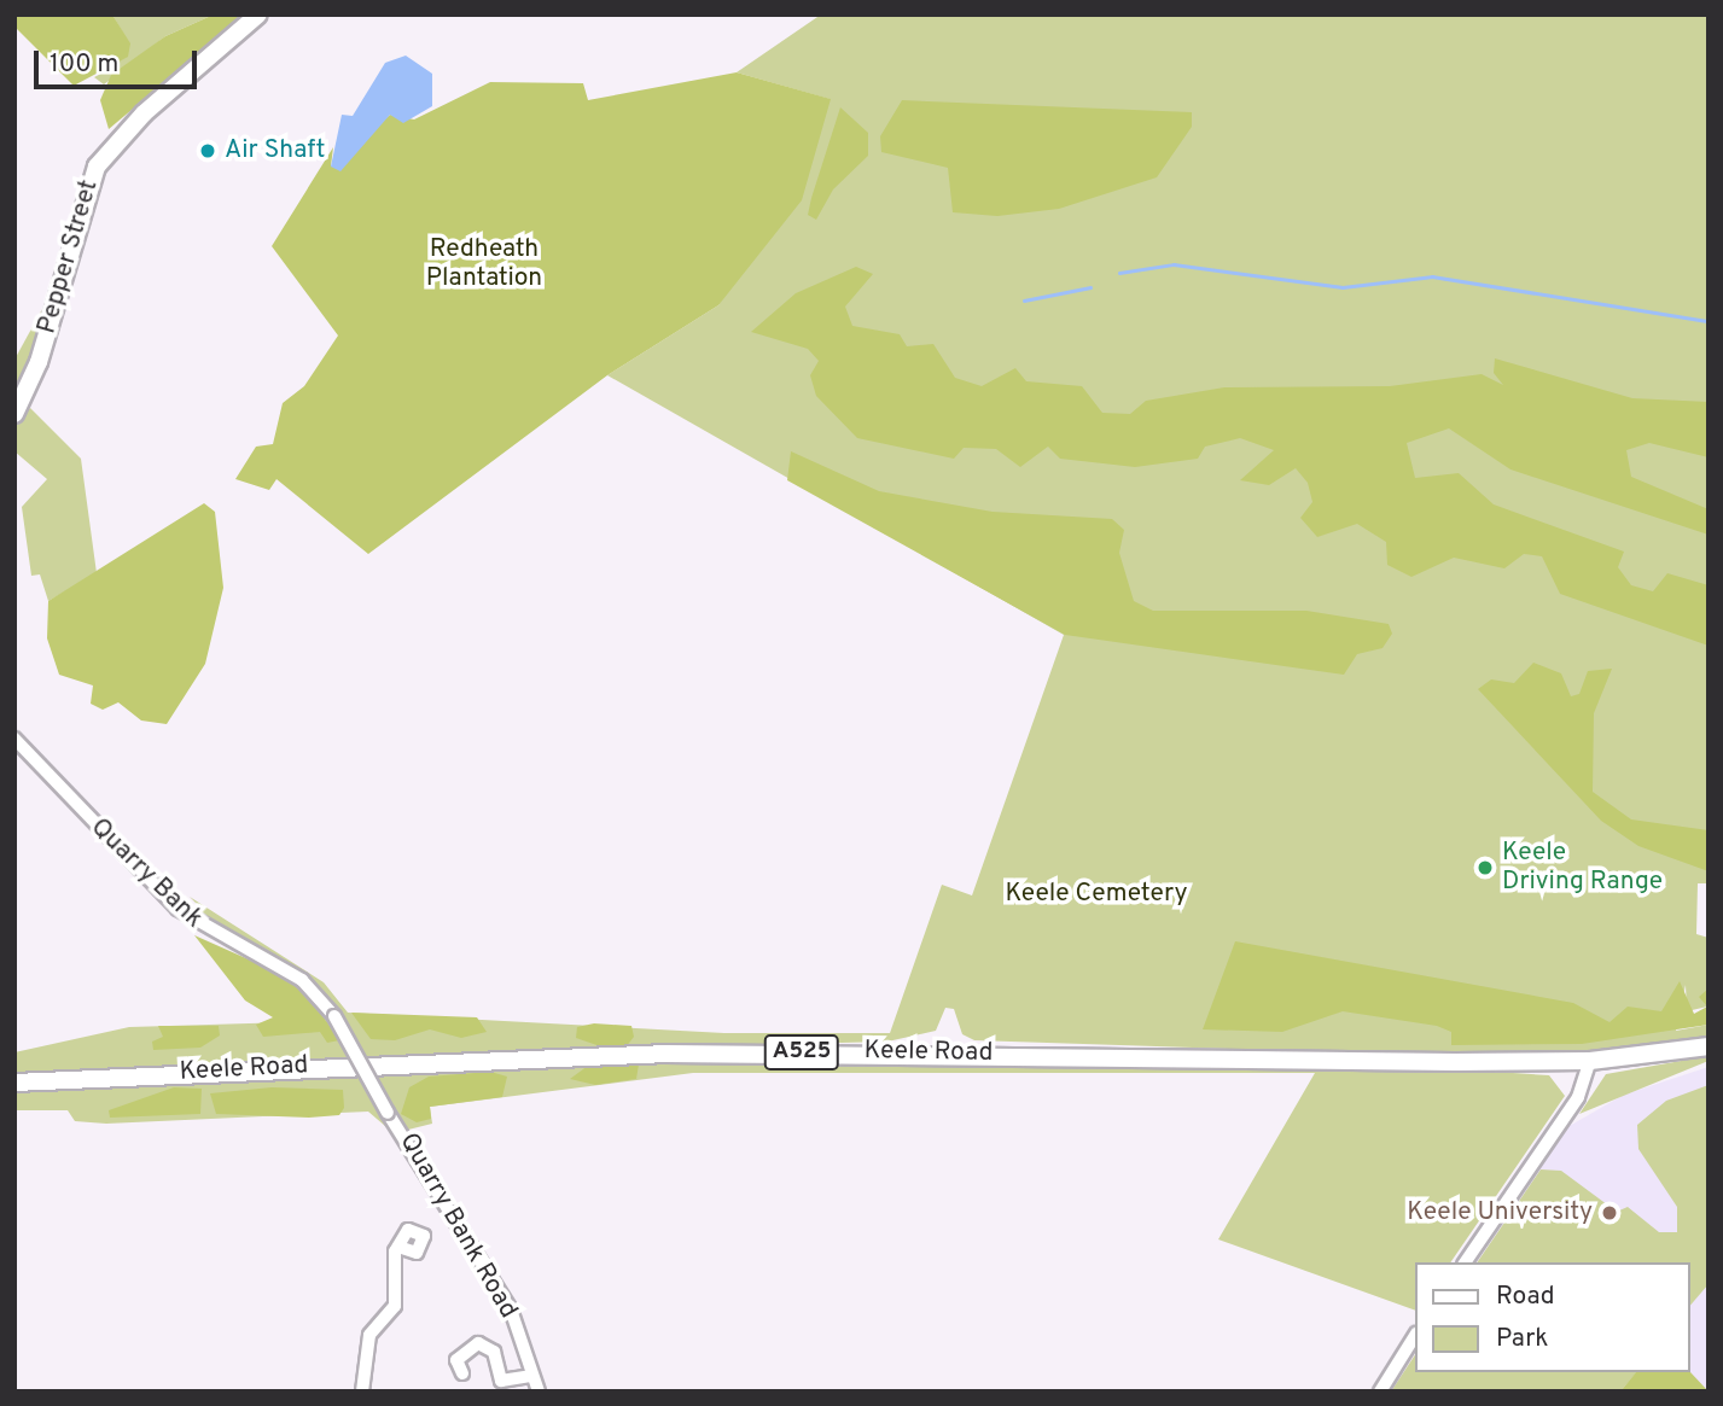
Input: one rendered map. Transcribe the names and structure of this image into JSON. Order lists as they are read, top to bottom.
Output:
{
  "streets": {
    "main road": ["Pepper Street", "A525", "Keele Road"],
    "street": ["Quarry Bank", "Quarry Bank Road"]
  },
  "crossings": [
    ["Quarry Bank", "Quarry Bank Road"]
  ],
  "parks": ["Redheath Plantation", "Keele Cemetery"],
  "places": ["Air Shaft", "Keele Driving Range", "Keele University"],
  "legend": ["Road", "Park"],
  "scale_bar": "100 m"
}
